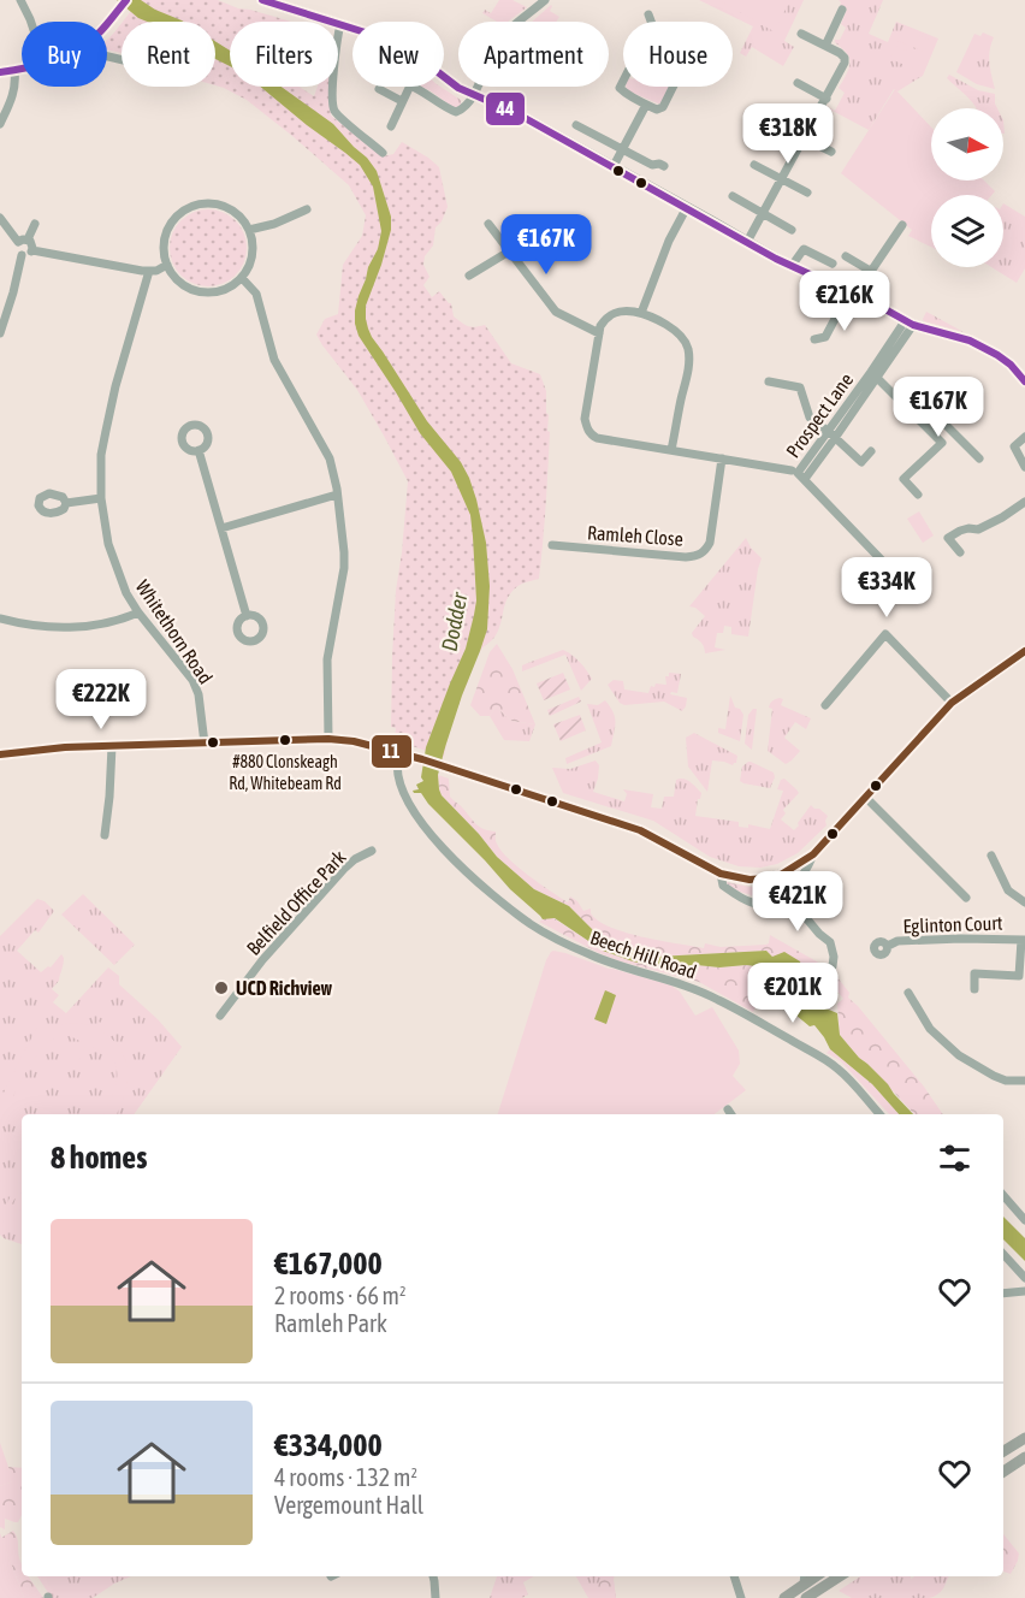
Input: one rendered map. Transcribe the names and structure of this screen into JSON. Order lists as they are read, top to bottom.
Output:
{
  "streets": {
    "street": [
      "Prospect Lane",
      "Ramleh Close",
      "Whitethorn Road",
      "Belfield Office Park",
      "Eglinton Court",
      "Beech Hill Road"
    ]
  },
  "water": ["Dodder"],
  "places": ["#880 Clonskeagh Rd, Whitebeam Rd", "UCD Richview"],
  "lines": ["transit line 44", "transit line 11"],
  "north": "right",
  "page": {
    "chip": [
      "Buy",
      "Rent",
      "Filters",
      "New",
      "Apartment",
      "House"
    ],
    "price": [
      "€318K",
      "€167K",
      "€216K",
      "€167K",
      "€334K",
      "€222K",
      "€421K",
      "€201K"
    ],
    "heading": "8 homes",
    "list": [
      {
        "name": "€167,000",
        "note": "2 rooms · 66 m² · Ramleh Park"
      },
      {
        "name": "€334,000",
        "note": "4 rooms · 132 m² · Vergemount Hall"
      }
    ]
  }
}
